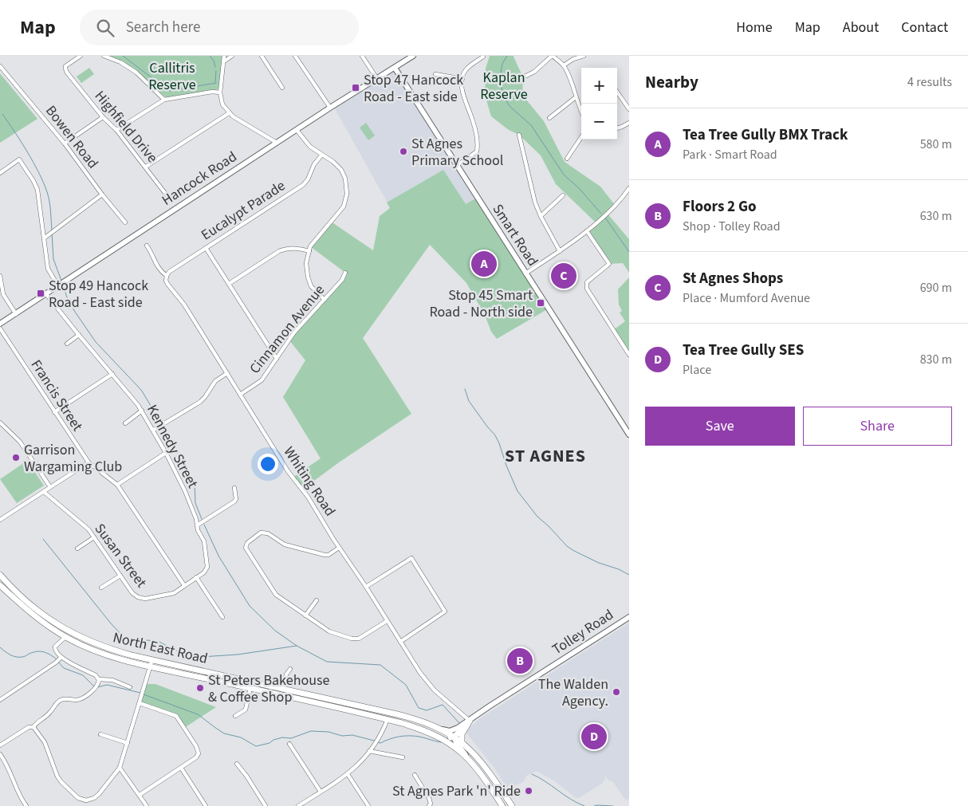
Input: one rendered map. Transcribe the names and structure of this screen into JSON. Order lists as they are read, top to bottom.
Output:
{
  "streets": {
    "main road": [
      "Hancock Road",
      "Smart Road",
      "Tolley Road",
      "North East Road"
    ],
    "street": [
      "Highfield Drive",
      "Bowen Road",
      "Eucalypt Parade",
      "Cinnamon Avenue",
      "Francis Street",
      "Kennedy Street",
      "Whiting Road",
      "Susan Street"
    ]
  },
  "crossings": [
    ["Hancock Road", "Smart Road"],
    ["Hancock Road", "Kennedy Street"],
    ["Eucalypt Parade", "Whiting Road"],
    ["Cinnamon Avenue", "Whiting Road"],
    ["Francis Street", "Kennedy Street"],
    ["Kennedy Street", "Susan Street"],
    ["Whiting Road", "Tolley Road"]
  ],
  "districts": ["ST AGNES"],
  "parks": ["Callitris Reserve", "Kaplan Reserve"],
  "places": {
    "transit": ["Stop 47 Hancock Road - East side", "Stop 49 Hancock Road - East side", "Stop 45 Smart Road - North side"],
    "other": [
      "St Agnes Primary School",
      "Garrison Wargaming Club",
      "St Peters Bakehouse & Coffee Shop",
      "The Walden Agency.",
      "St Agnes Park 'n' Ride"
    ]
  },
  "page": {
    "header": "Map",
    "search": "Search here",
    "nav": [
      "Home",
      "Map",
      "About",
      "Contact"
    ],
    "heading": ["Nearby", "4 results"],
    "map_buttons": ["+", "−"],
    "list": [
      {
        "mark": "A",
        "name": "Tea Tree Gully BMX Track",
        "note": "Park · Smart Road",
        "value": "580 m"
      },
      {
        "mark": "B",
        "name": "Floors 2 Go",
        "note": "Shop · Tolley Road",
        "value": "630 m"
      },
      {
        "mark": "C",
        "name": "St Agnes Shops",
        "note": "Place · Mumford Avenue",
        "value": "690 m"
      },
      {
        "mark": "D",
        "name": "Tea Tree Gully SES",
        "note": "Place",
        "value": "830 m"
      }
    ],
    "pins": [
      "A",
      "C",
      "B",
      "D"
    ],
    "buttons": ["Save", "Share"]
  }
}
